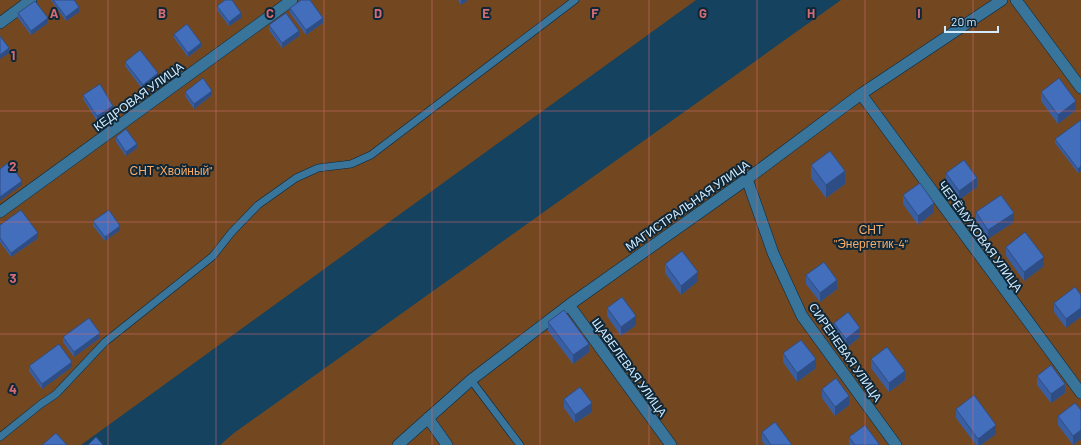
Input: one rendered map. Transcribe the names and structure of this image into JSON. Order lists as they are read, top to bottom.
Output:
{
  "streets": {
    "street": [
      "КЕДРОВАЯ УЛИЦА",
      "МАГИСТРАЛЬНАЯ УЛИЦА",
      "ЧЕРЁМУХОВАЯ УЛИЦА",
      "СИРЕНЕВАЯ УЛИЦА",
      "ЩАВЕЛЕВАЯ УЛИЦА"
    ]
  },
  "crossings": [
    ["МАГИСТРАЛЬНАЯ УЛИЦА", "ЧЕРЁМУХОВАЯ УЛИЦА"],
    ["МАГИСТРАЛЬНАЯ УЛИЦА", "СИРЕНЕВАЯ УЛИЦА"],
    ["МАГИСТРАЛЬНАЯ УЛИЦА", "ЩАВЕЛЕВАЯ УЛИЦА"]
  ],
  "parks": ["СНТ \"Хвойный\"", "СНТ \"Энергетик-4\""],
  "scale_bar": "20 m",
  "grid": {
    "columns": [
      "A",
      "B",
      "C",
      "D",
      "E",
      "F",
      "G",
      "H",
      "I"
    ],
    "rows": [
      "1",
      "2",
      "3",
      "4"
    ]
  }
}
